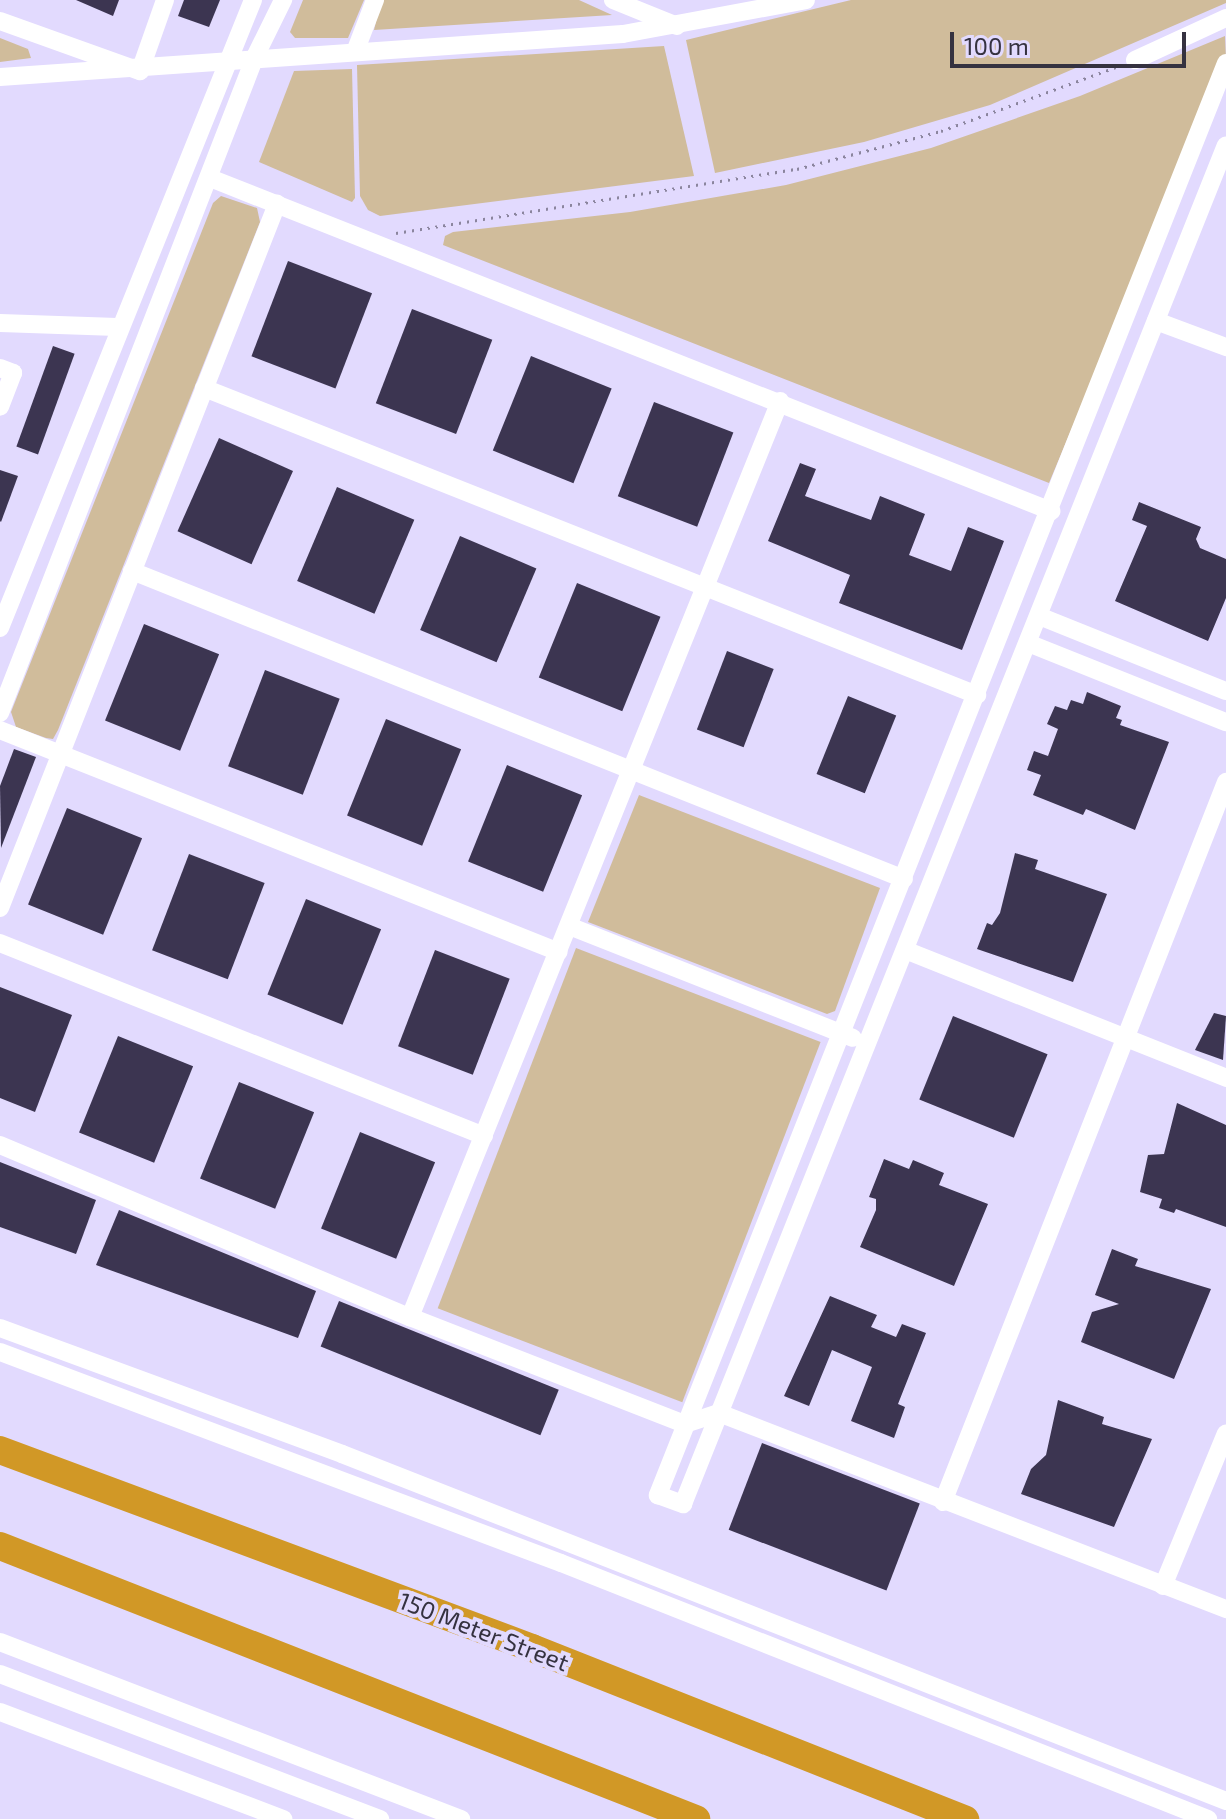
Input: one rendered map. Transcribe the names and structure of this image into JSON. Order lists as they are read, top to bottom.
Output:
{
  "streets": {
    "highway": ["150 Meter Street"]
  },
  "scale_bar": "100 m"
}
